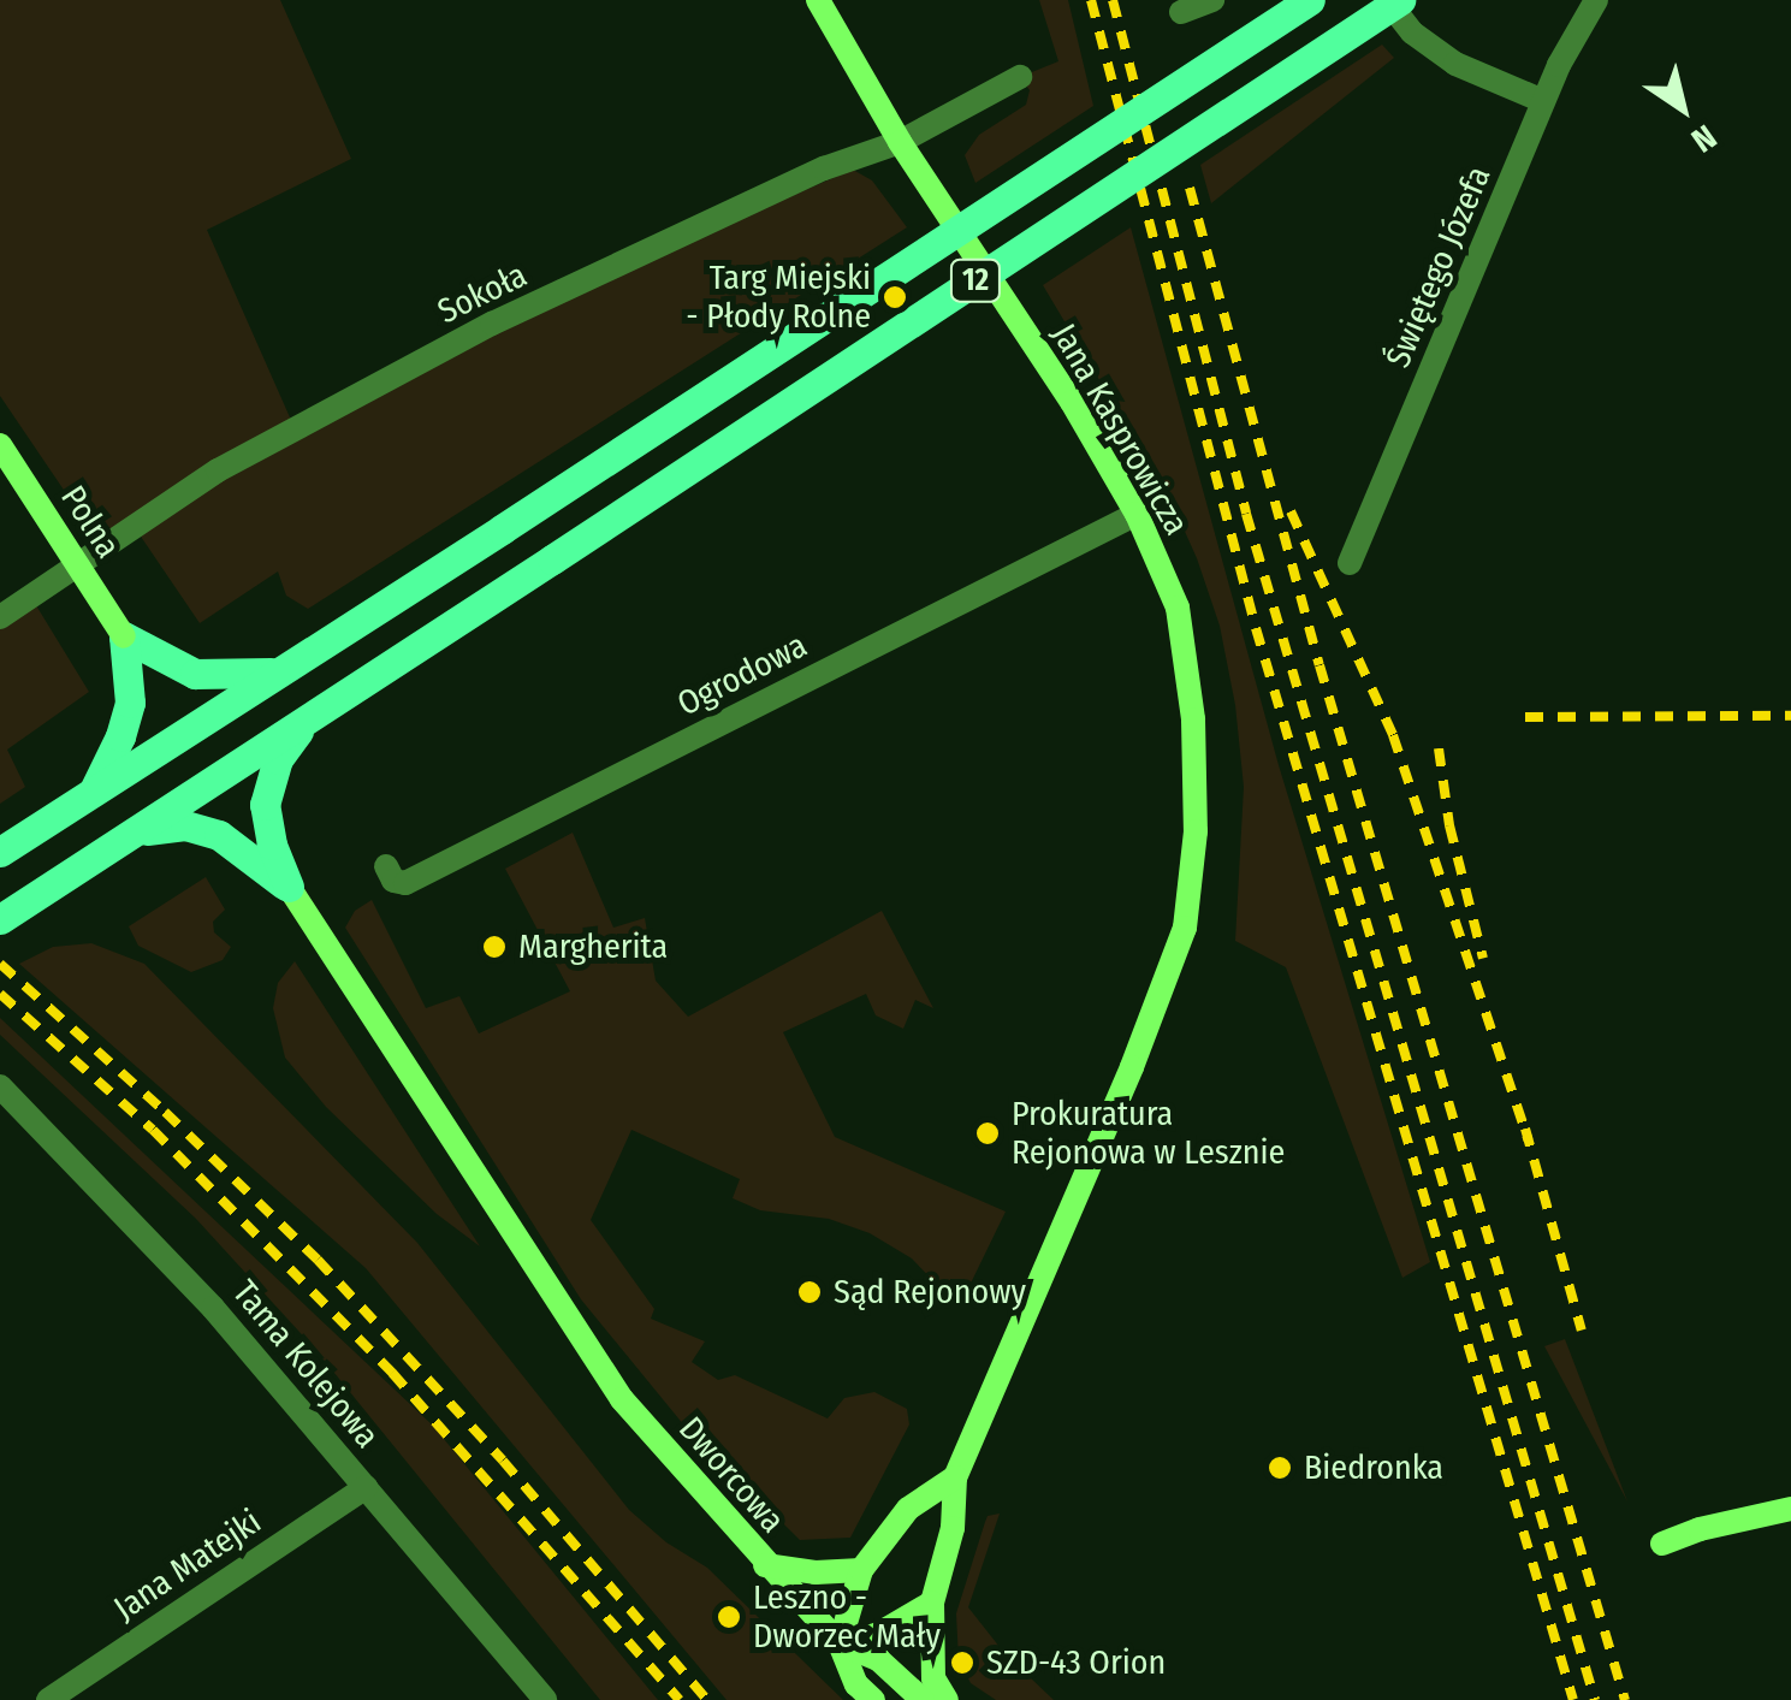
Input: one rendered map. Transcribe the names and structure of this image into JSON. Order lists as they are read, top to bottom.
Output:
{
  "streets": {
    "main road": ["12"],
    "street": [
      "Świętego Józefa",
      "Sokoła",
      "Jana Kasprowicza",
      "Polna",
      "Ogrodowa",
      "Tama Kolejowa",
      "Dworcowa",
      "Jana Matejki"
    ]
  },
  "crossings": [
    ["Sokoła", "Jana Kasprowicza"],
    ["Jana Kasprowicza", "Ogrodowa"],
    ["Tama Kolejowa", "Jana Matejki"]
  ],
  "places": [
    "Targ Miejski - Płody Rolne",
    "Margherita",
    "Prokuratura Rejonowa w Lesznie",
    "Sąd Rejonowy",
    "Biedronka",
    "Leszno - Dworzec Mały",
    "SZD-43 Orion"
  ],
  "north": "bottom right"
}
